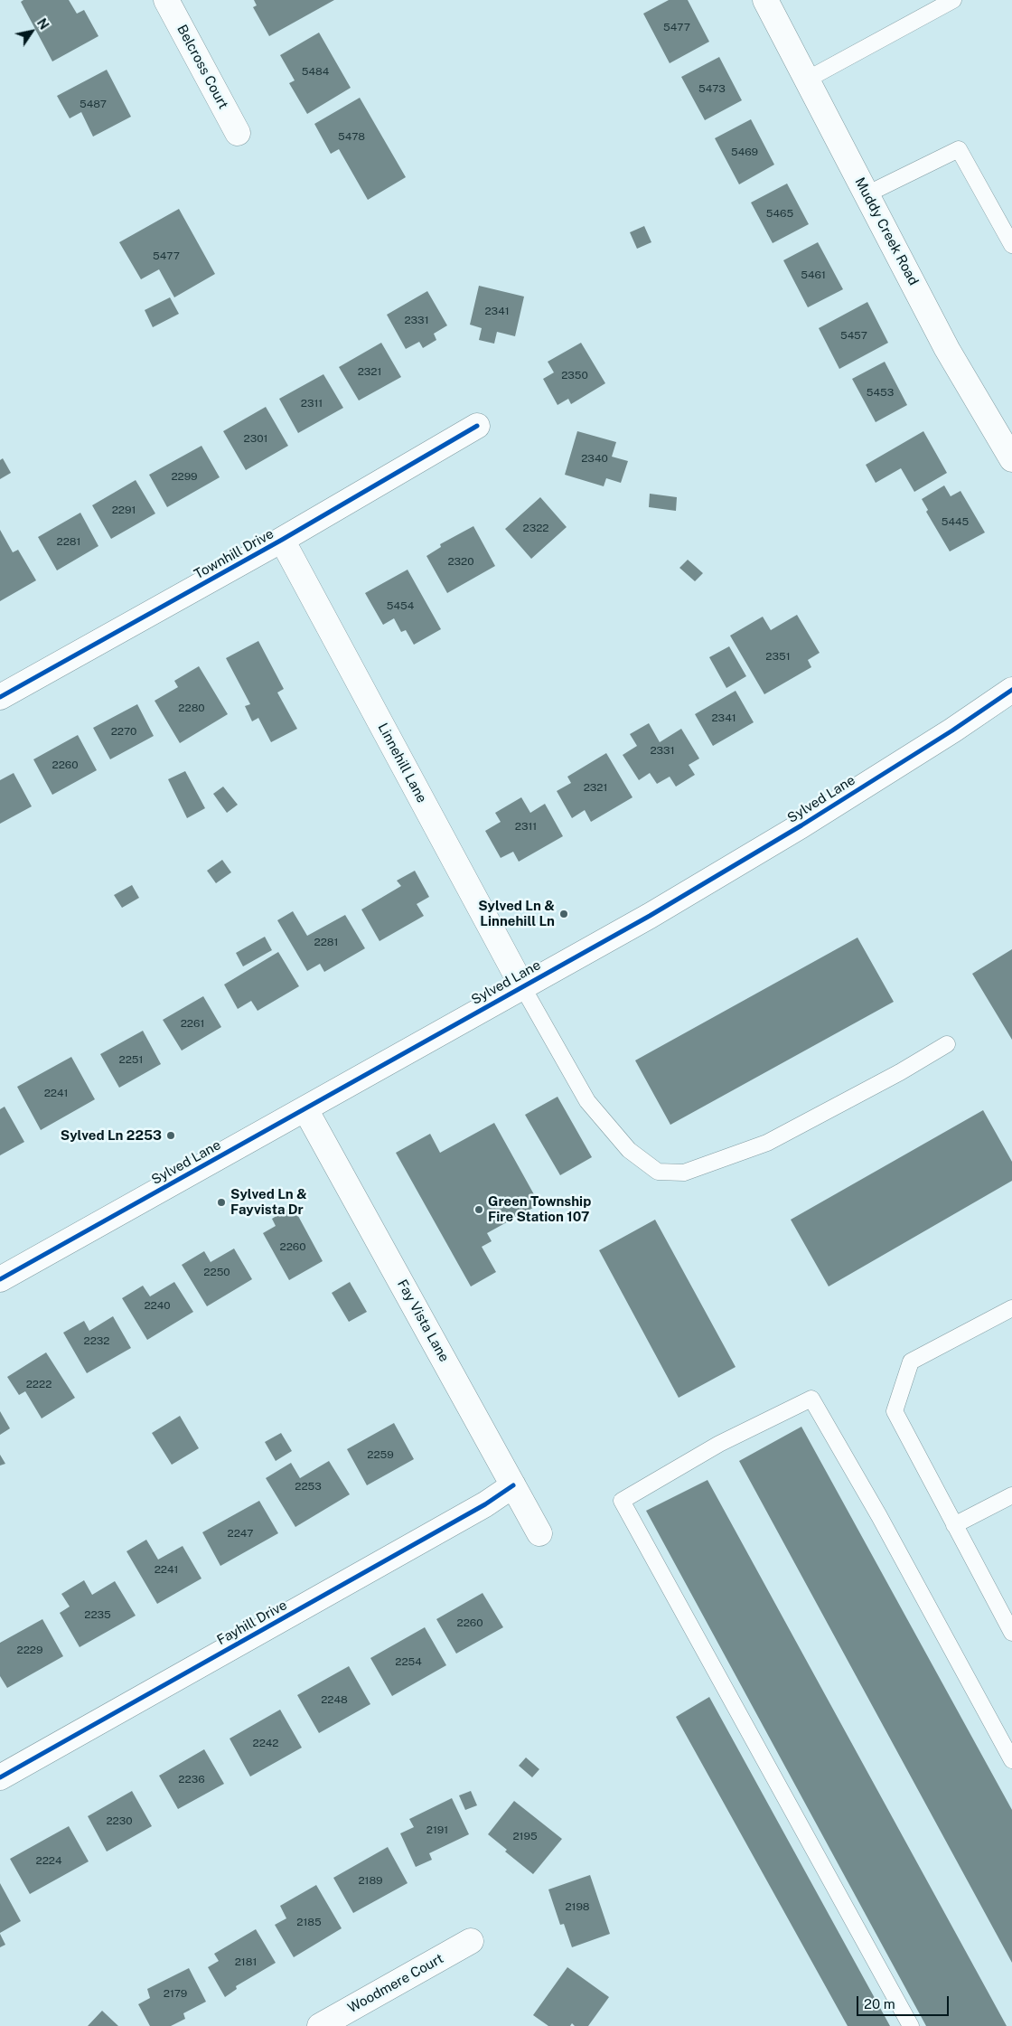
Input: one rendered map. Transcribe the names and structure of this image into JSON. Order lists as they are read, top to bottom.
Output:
{
  "streets": {
    "street": [
      "Belcross Court",
      "Muddy Creek Road",
      "Townhill Drive",
      "Linnehill Lane",
      "Sylved Lane",
      "Fay Vista Lane",
      "Fayhill Drive",
      "Woodmere Court"
    ]
  },
  "crossings": [
    ["Townhill Drive", "Linnehill Lane"],
    ["Linnehill Lane", "Sylved Lane"],
    ["Sylved Lane", "Fay Vista Lane"],
    ["Fay Vista Lane", "Fayhill Drive"]
  ],
  "places": [
    "Sylved Ln & Linnehill Ln",
    "Sylved Ln 2253",
    "Sylved Ln & Fayvista Dr",
    "Green Township Fire Station 107"
  ],
  "house_numbers": [
    "5477",
    "5484",
    "5473",
    "5487",
    "5478",
    "5469",
    "5465",
    "5477",
    "5461",
    "2341",
    "2331",
    "5457",
    "2321",
    "2350",
    "5453",
    "2311",
    "2301",
    "2340",
    "2299",
    "2291",
    "5445",
    "2322",
    "2281",
    "2320",
    "5454",
    "2351",
    "2280",
    "2341",
    "2270",
    "2331",
    "2260",
    "2321",
    "2311",
    "2281",
    "2261",
    "2251",
    "2241",
    "2260",
    "2250",
    "2240",
    "2232",
    "2222",
    "2259",
    "2253",
    "2247",
    "2241",
    "2235",
    "2260",
    "2229",
    "2254",
    "2248",
    "2242",
    "2236",
    "2230",
    "2191",
    "2195",
    "2224",
    "2189",
    "2198",
    "2185",
    "2181",
    "2179"
  ],
  "scale_bar": "20 m",
  "north": "top right"
}
